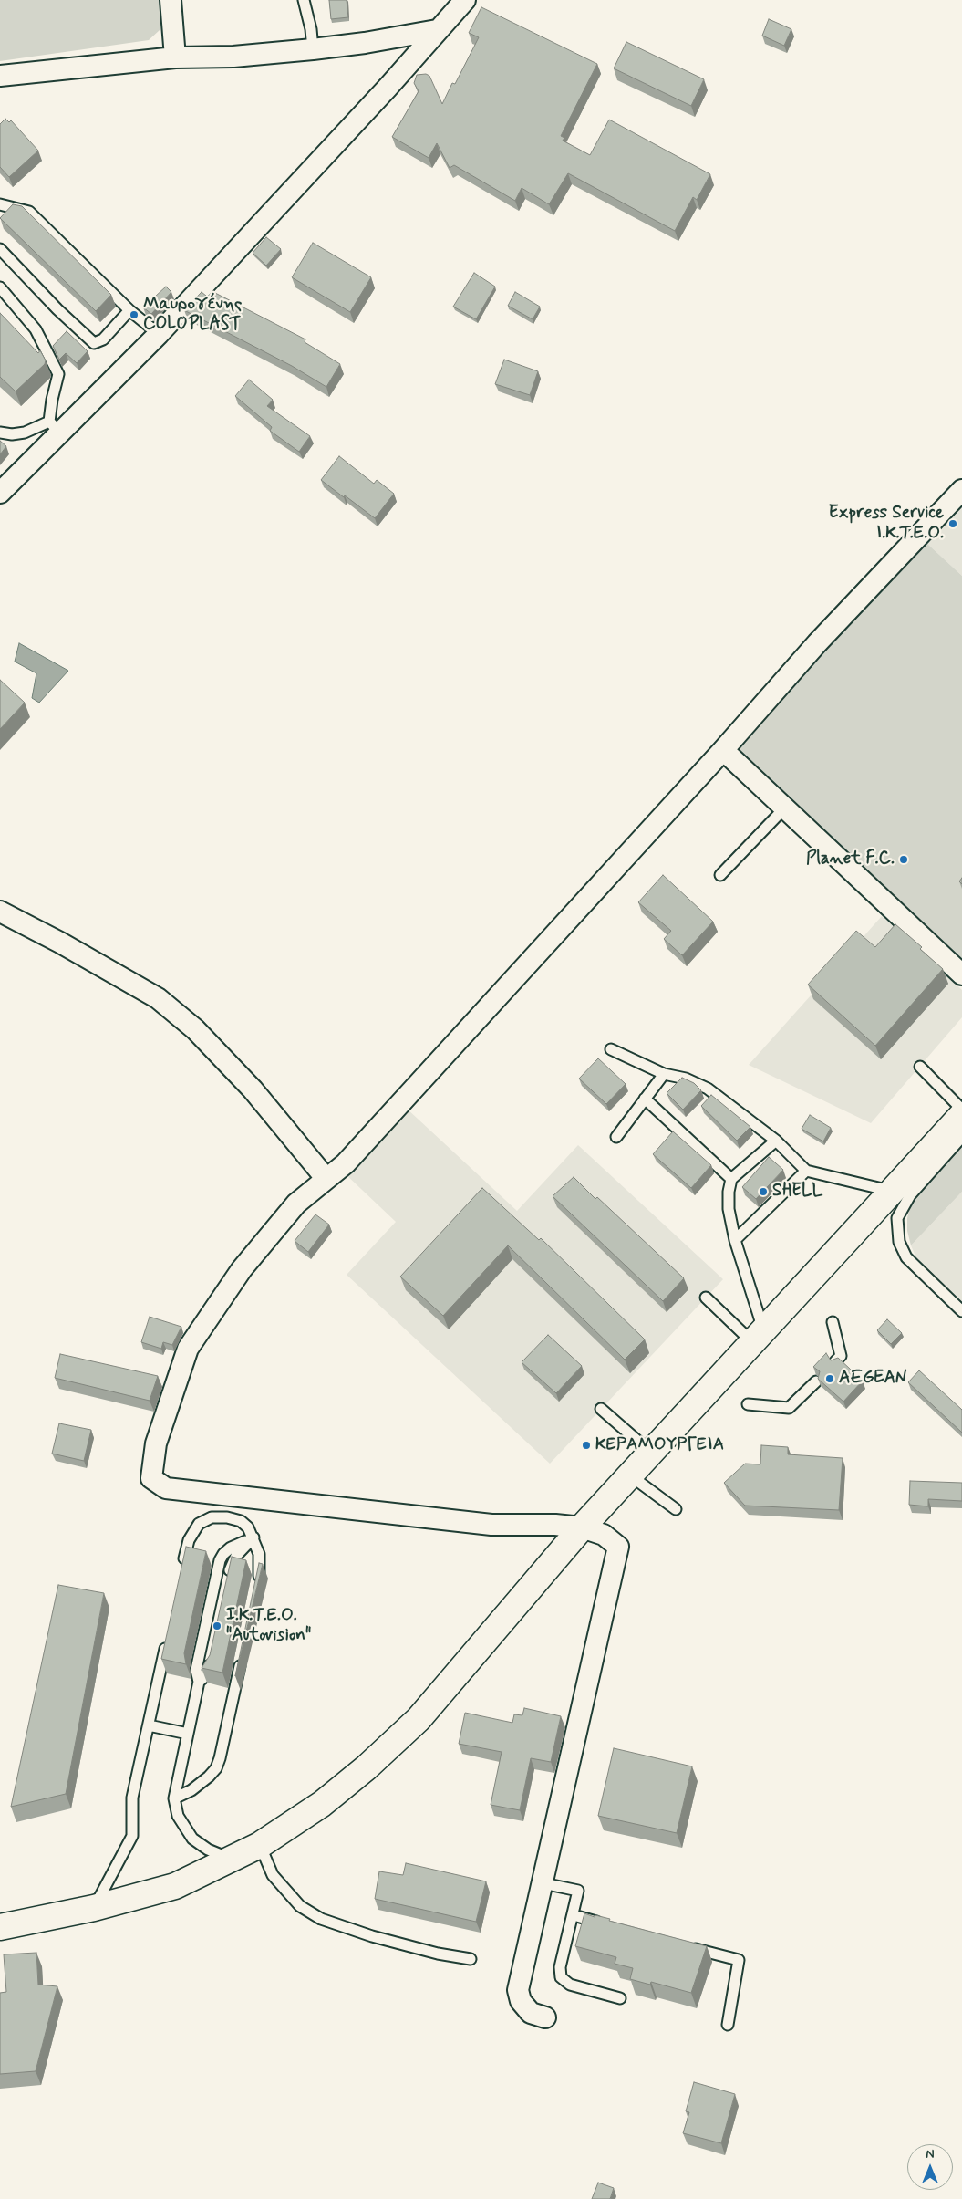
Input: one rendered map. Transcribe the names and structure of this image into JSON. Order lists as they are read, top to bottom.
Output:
{
  "places": [
    "Μαυρογένης COLOPLAST",
    "Express Service Ι.Κ.Τ.Ε.Ο.",
    "Planet F.C.",
    "SHELL",
    "AEGEAN",
    "ΚΕΡΑΜΟΥΡΓΕΙΑ",
    "I.Κ.Τ.Ε.Ο. \"Autovision\""
  ],
  "north": "top"
}
